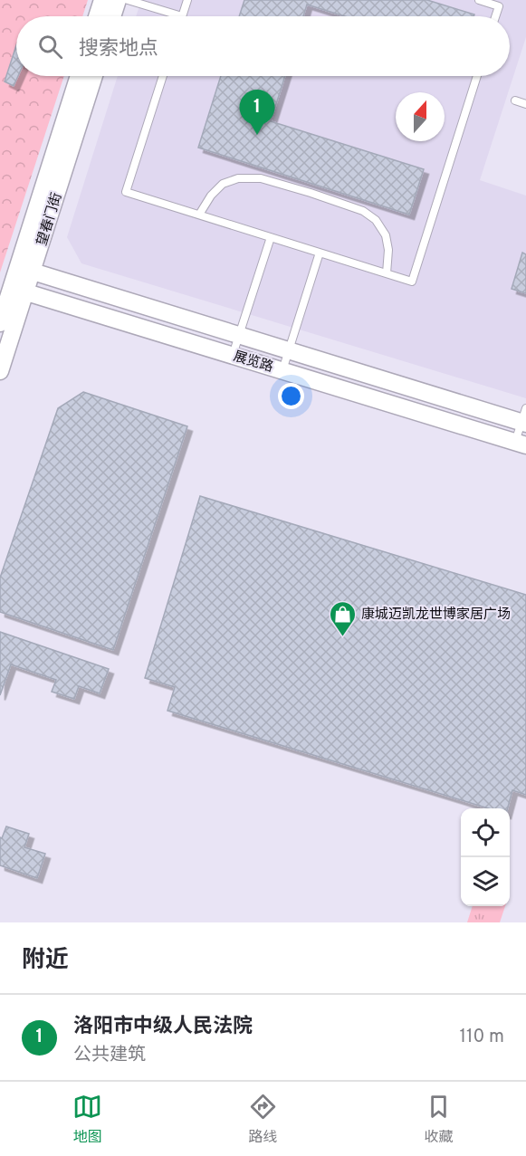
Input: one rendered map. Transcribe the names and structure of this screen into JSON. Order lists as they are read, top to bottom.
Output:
{
  "streets": {
    "street": ["望春门街", "展览路"]
  },
  "crossings": [
    ["望春门街", "展览路"]
  ],
  "places": {
    "shop": ["康城迈凯龙世博家居广场"]
  },
  "north": "top",
  "page": {
    "search": "搜索地点",
    "pins": "1",
    "heading": "附近",
    "list": [
      {
        "mark": "1",
        "name": "洛阳市中级人民法院",
        "note": "公共建筑",
        "value": "110 m"
      }
    ],
    "nav": ["地图", "路线", "收藏"]
  }
}
